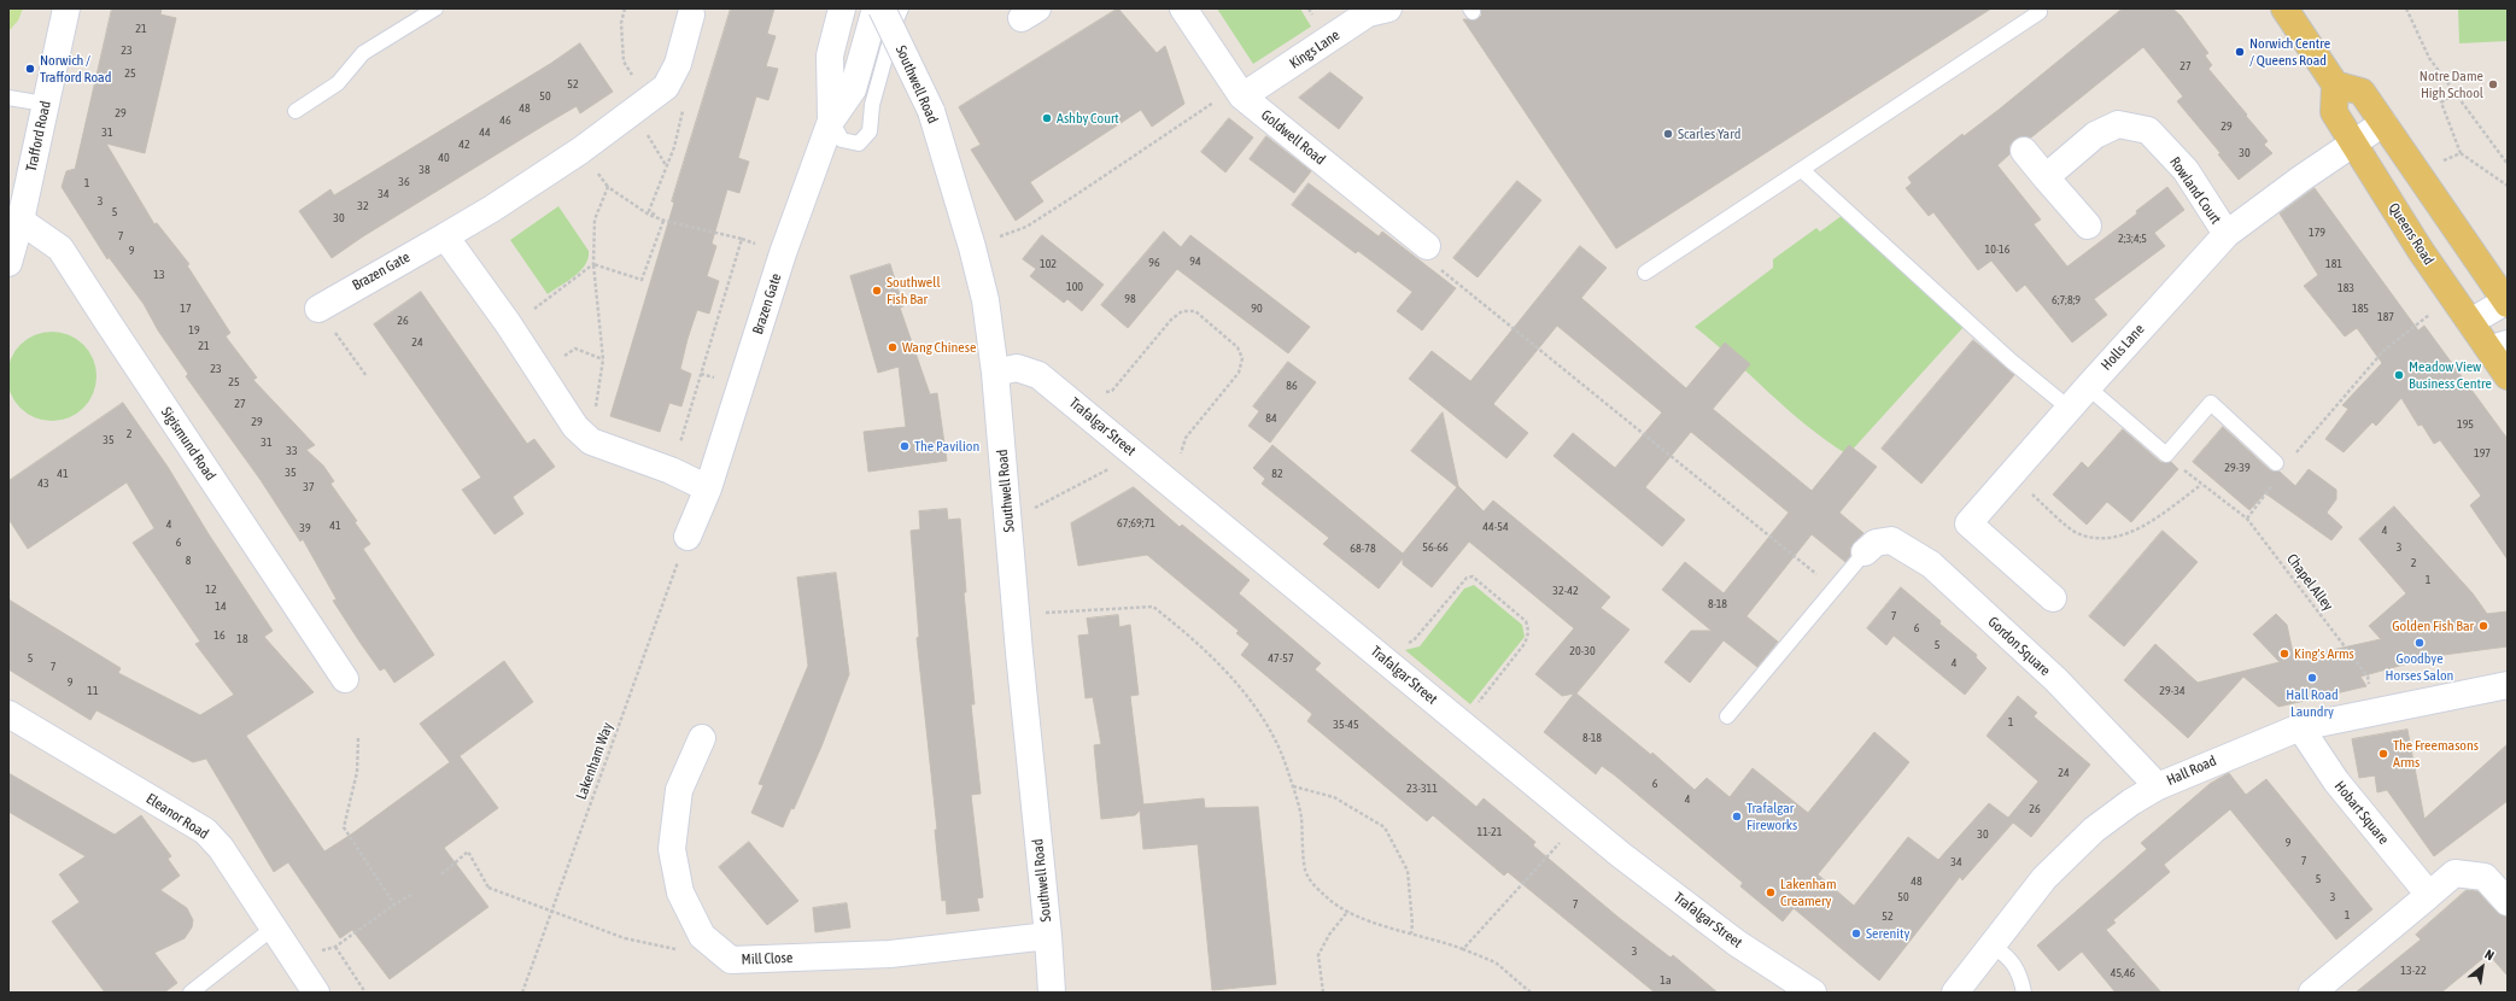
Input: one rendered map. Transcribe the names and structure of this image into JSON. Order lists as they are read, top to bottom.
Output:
{
  "streets": {
    "main road": ["Queens Road"],
    "street": [
      "Kings Lane",
      "Southwell Road",
      "Trafford Road",
      "Goldwell Road",
      "Rowland Court",
      "Brazen Gate",
      "Holls Lane",
      "Trafalgar Street",
      "Sigismund Road",
      "Gordon Square",
      "Hall Road",
      "Hobart Square",
      "Eleanor Road",
      "Mill Close"
    ],
    "path": ["Chapel Alley", "Lakenham Way"]
  },
  "crossings": [
    ["Kings Lane", "Goldwell Road"],
    ["Southwell Road", "Trafalgar Street"],
    ["Southwell Road", "Mill Close"],
    ["Trafford Road", "Sigismund Road"],
    ["Rowland Court", "Holls Lane"],
    ["Queens Road", "Holls Lane"],
    ["Brazen Gate", "Lakenham Way"],
    ["Chapel Alley", "Hall Road"],
    ["Gordon Square", "Hall Road"],
    ["Hall Road", "Hobart Square"]
  ],
  "places": [
    "Norwich Centre / Queens Road",
    "Norwich / Trafford Road",
    "Notre Dame High School",
    "Ashby Court",
    "Scarles Yard",
    "Southwell Fish Bar",
    "Wang Chinese",
    "Meadow View Business Centre",
    "The Pavilion",
    "Golden Fish Bar",
    "Goodbye Horses Salon",
    "King's Arms",
    "Hall Road Laundry",
    "The Freemasons Arms",
    "Trafalgar Fireworks",
    "Lakenham Creamery",
    "Serenity"
  ],
  "house_numbers": [
    "21",
    "23",
    "27",
    "25",
    "52",
    "50",
    "48",
    "29",
    "46",
    "29",
    "31",
    "44",
    "42",
    "30",
    "40",
    "38",
    "36",
    "1",
    "34",
    "3",
    "32",
    "5",
    "30",
    "179",
    "7",
    "2;3;4;5",
    "10-16",
    "9",
    "94",
    "96",
    "102",
    "181",
    "13",
    "100",
    "183",
    "98",
    "6;7;8;9",
    "17",
    "90",
    "185",
    "187",
    "26",
    "19",
    "24",
    "21",
    "23",
    "25",
    "86",
    "27",
    "84",
    "29",
    "195",
    "2",
    "35",
    "31",
    "33",
    "197",
    "29-39",
    "35",
    "41",
    "82",
    "43",
    "37",
    "67;69;71",
    "4",
    "41",
    "44-54",
    "39",
    "4",
    "6",
    "56-66",
    "3",
    "68-78",
    "8",
    "2",
    "1",
    "12",
    "32-42",
    "8-18",
    "14",
    "7",
    "6",
    "16",
    "18",
    "5",
    "20-30",
    "5",
    "47-57",
    "4",
    "7",
    "9",
    "11",
    "29-34",
    "1",
    "35-45",
    "8-18",
    "24",
    "6",
    "23-311",
    "4",
    "26",
    "11-21",
    "30",
    "9",
    "7",
    "34",
    "5",
    "48",
    "50",
    "3",
    "7",
    "1",
    "52",
    "3",
    "13-22",
    "45,46",
    "1a"
  ],
  "north": "top right"
}
